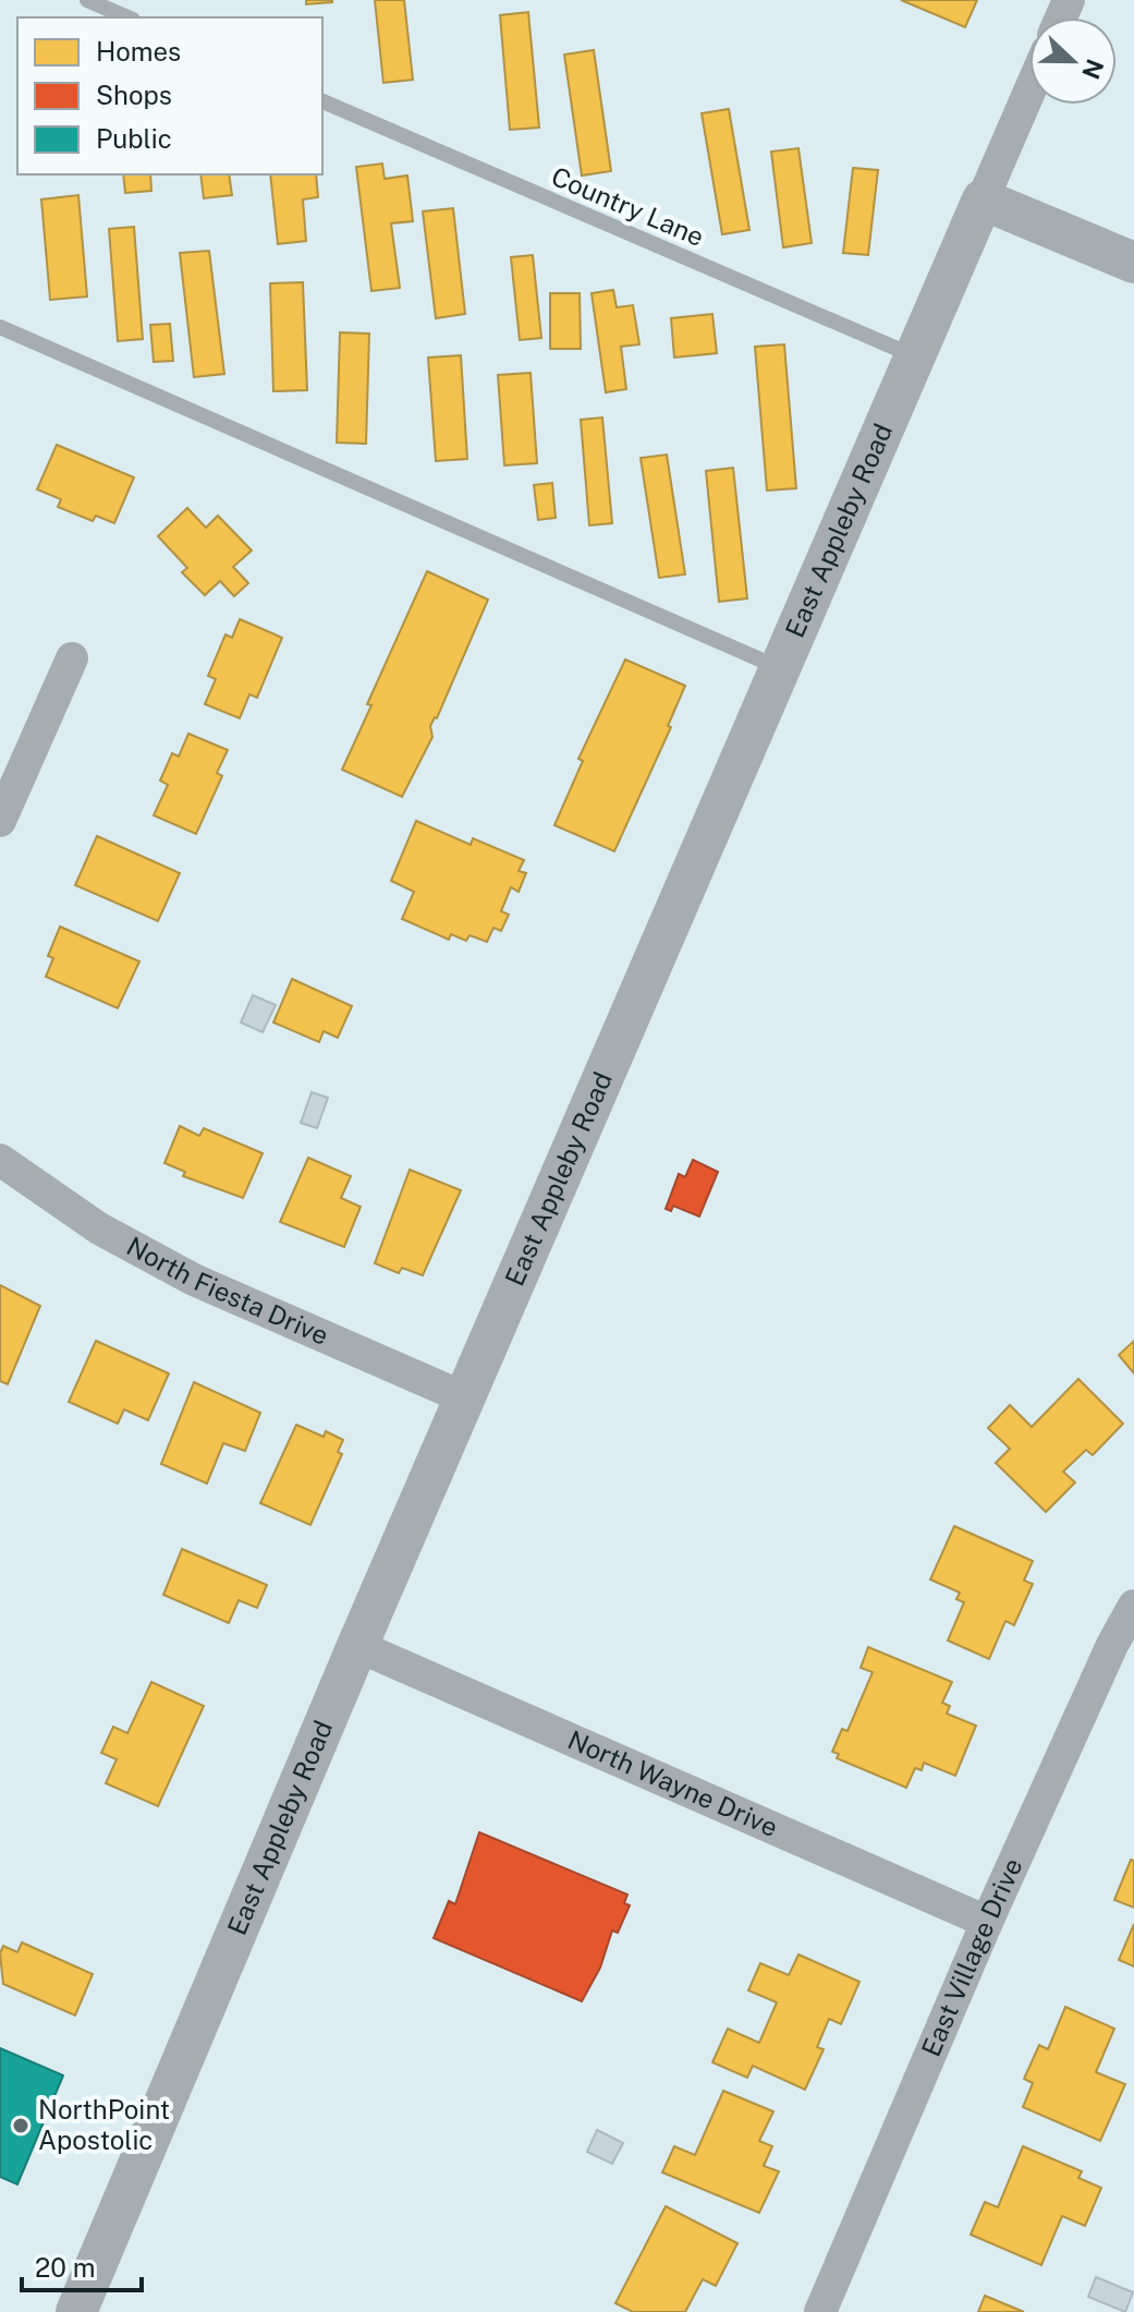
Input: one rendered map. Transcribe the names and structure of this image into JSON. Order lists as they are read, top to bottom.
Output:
{
  "streets": {
    "street": [
      "East Appleby Road",
      "North Fiesta Drive",
      "North Wayne Drive",
      "East Village Drive"
    ],
    "lane": ["Country Lane"]
  },
  "crossings": [
    ["Country Lane", "East Appleby Road"],
    ["East Appleby Road", "North Fiesta Drive"],
    ["East Appleby Road", "North Wayne Drive"],
    ["North Wayne Drive", "East Village Drive"]
  ],
  "places": ["NorthPoint Apostolic"],
  "legend": ["Homes", "Shops", "Public"],
  "scale_bar": "20 m",
  "north": "right"
}
